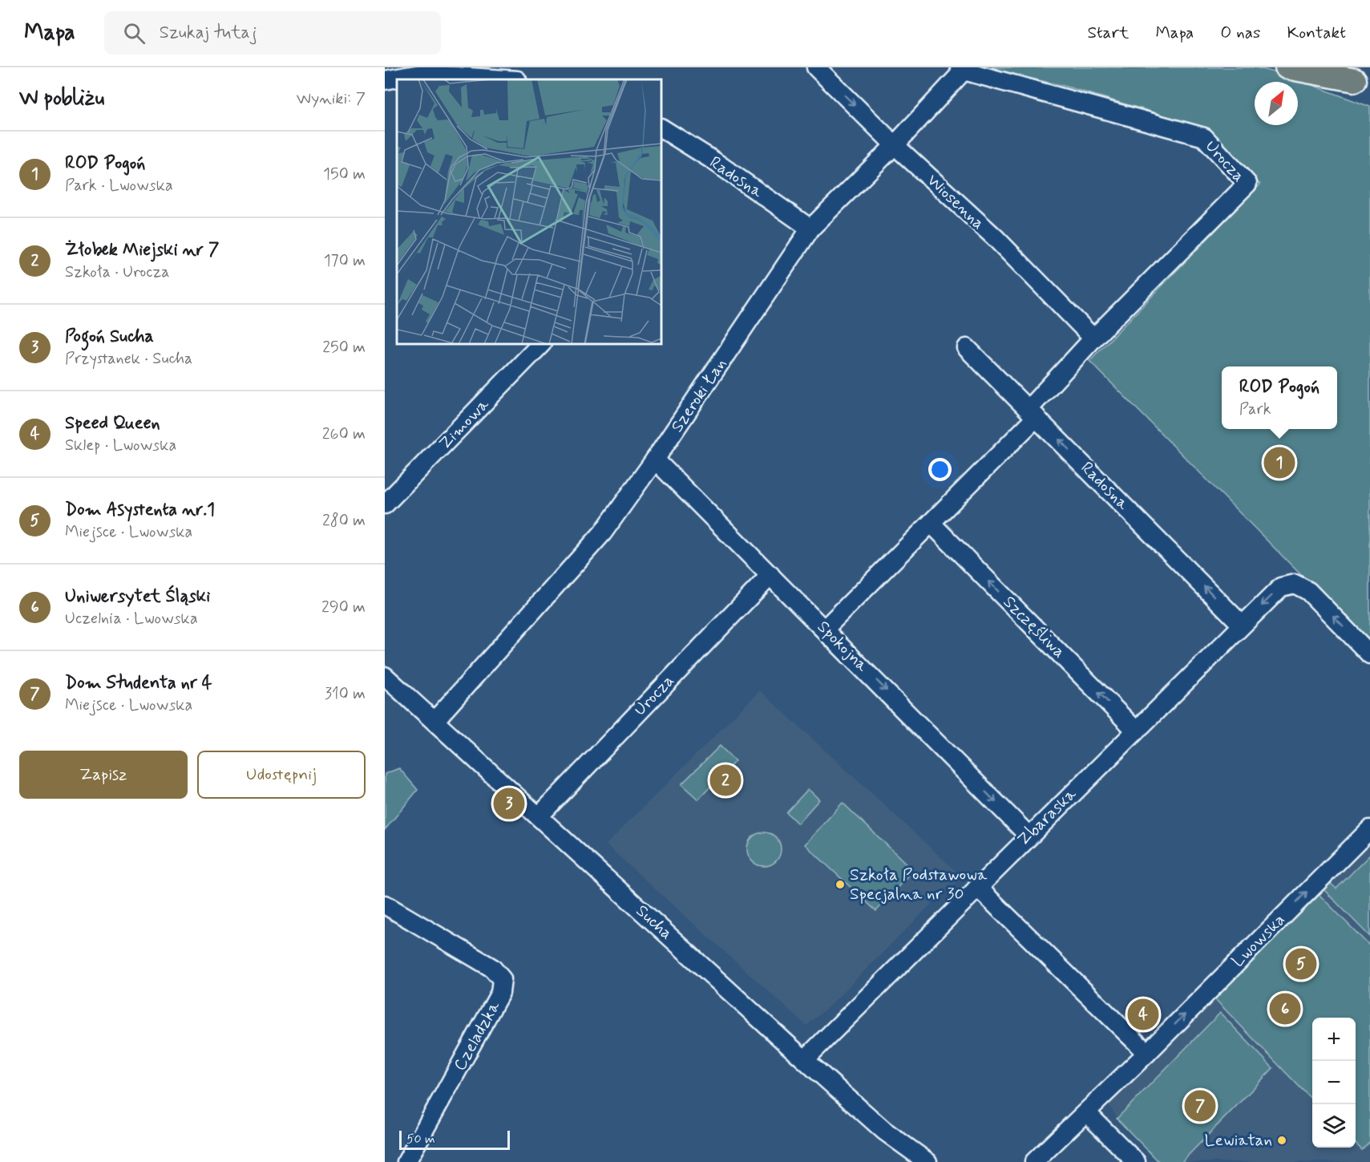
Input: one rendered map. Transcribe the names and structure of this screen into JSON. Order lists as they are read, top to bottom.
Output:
{
  "streets": {
    "street": [
      "Urocza",
      "Radosna",
      "Wiosenna",
      "Szeroki Łan",
      "Zimowa",
      "Szczęśliwa",
      "Spokojna",
      "Zbaraska",
      "Sucha",
      "Lwowska",
      "Czeladzka"
    ]
  },
  "crossings": [
    ["Urocza", "Radosna"],
    ["Urocza", "Wiosenna"],
    ["Urocza", "Szeroki Łan"],
    ["Urocza", "Szczęśliwa"],
    ["Urocza", "Spokojna"],
    ["Urocza", "Sucha"],
    ["Radosna", "Szeroki Łan"],
    ["Radosna", "Zbaraska"],
    ["Wiosenna", "Szeroki Łan"],
    ["Szeroki Łan", "Spokojna"],
    ["Szeroki Łan", "Sucha"],
    ["Szczęśliwa", "Zbaraska"],
    ["Spokojna", "Zbaraska"],
    ["Zbaraska", "Sucha"]
  ],
  "one_way": [
    "Radosna",
    "Szczęśliwa",
    "Spokojna",
    "Lwowska"
  ],
  "places": ["Szkoła Podstawowa Specjalna nr 30", "Lewiatan"],
  "scale_bar": "50 m",
  "north": "top right",
  "page": {
    "header": "Mapa",
    "search": "Szukaj tutaj",
    "nav": [
      "Start",
      "Mapa",
      "O nas",
      "Kontakt"
    ],
    "heading": ["W pobliżu", "Wyniki: 7"],
    "list": [
      {
        "mark": "1",
        "name": "ROD Pogoń",
        "note": "Park · Lwowska",
        "value": "150 m"
      },
      {
        "mark": "2",
        "name": "Żłobek Miejski nr 7",
        "note": "Szkoła · Urocza",
        "value": "170 m"
      },
      {
        "mark": "3",
        "name": "Pogoń Sucha",
        "note": "Przystanek · Sucha",
        "value": "250 m"
      },
      {
        "mark": "4",
        "name": "Speed Queen",
        "note": "Sklep · Lwowska",
        "value": "260 m"
      },
      {
        "mark": "5",
        "name": "Dom Asystenta nr.1",
        "note": "Miejsce · Lwowska",
        "value": "280 m"
      },
      {
        "mark": "6",
        "name": "Uniwersytet Śląski",
        "note": "Uczelnia · Lwowska",
        "value": "290 m"
      },
      {
        "mark": "7",
        "name": "Dom Studenta nr 4",
        "note": "Miejsce · Lwowska",
        "value": "310 m"
      }
    ],
    "popup": ["ROD Pogoń", "Park"],
    "pins": [
      "1",
      "2",
      "3",
      "5",
      "6",
      "4",
      "7"
    ],
    "buttons": ["Zapisz", "Udostępnij"],
    "map_buttons": ["+", "−"],
    "scale": "50 m"
  }
}
